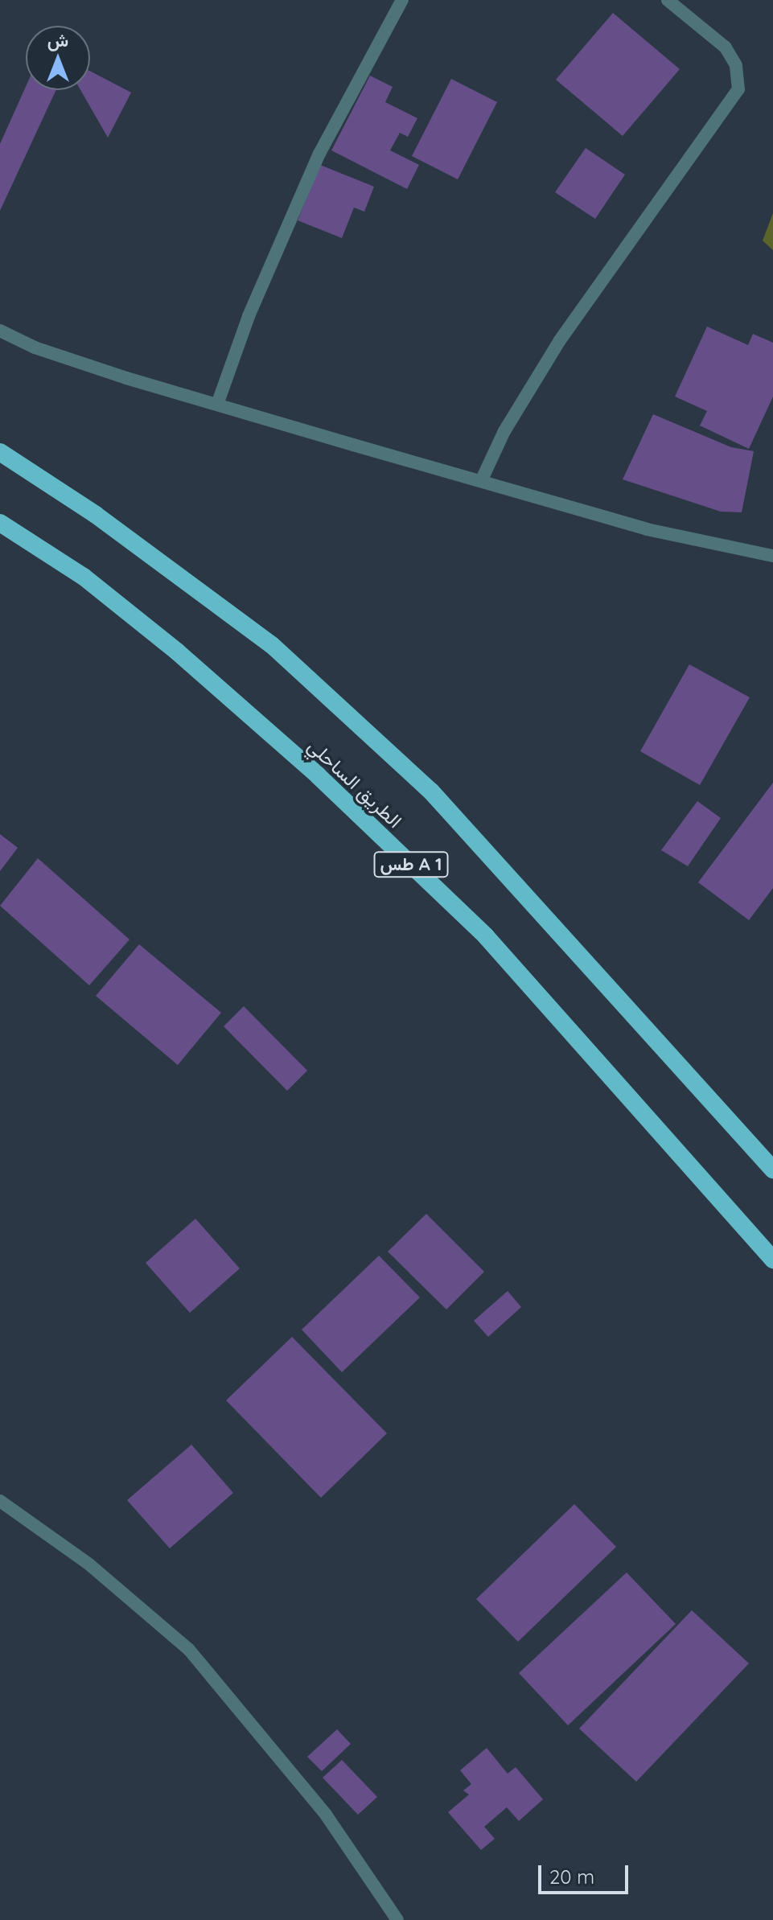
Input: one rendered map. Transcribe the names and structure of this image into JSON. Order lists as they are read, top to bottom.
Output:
{
  "streets": {
    "highway": ["الطريق الساحلي", "طس A 1"]
  },
  "scale_bar": "20 m",
  "north": "top"
}
